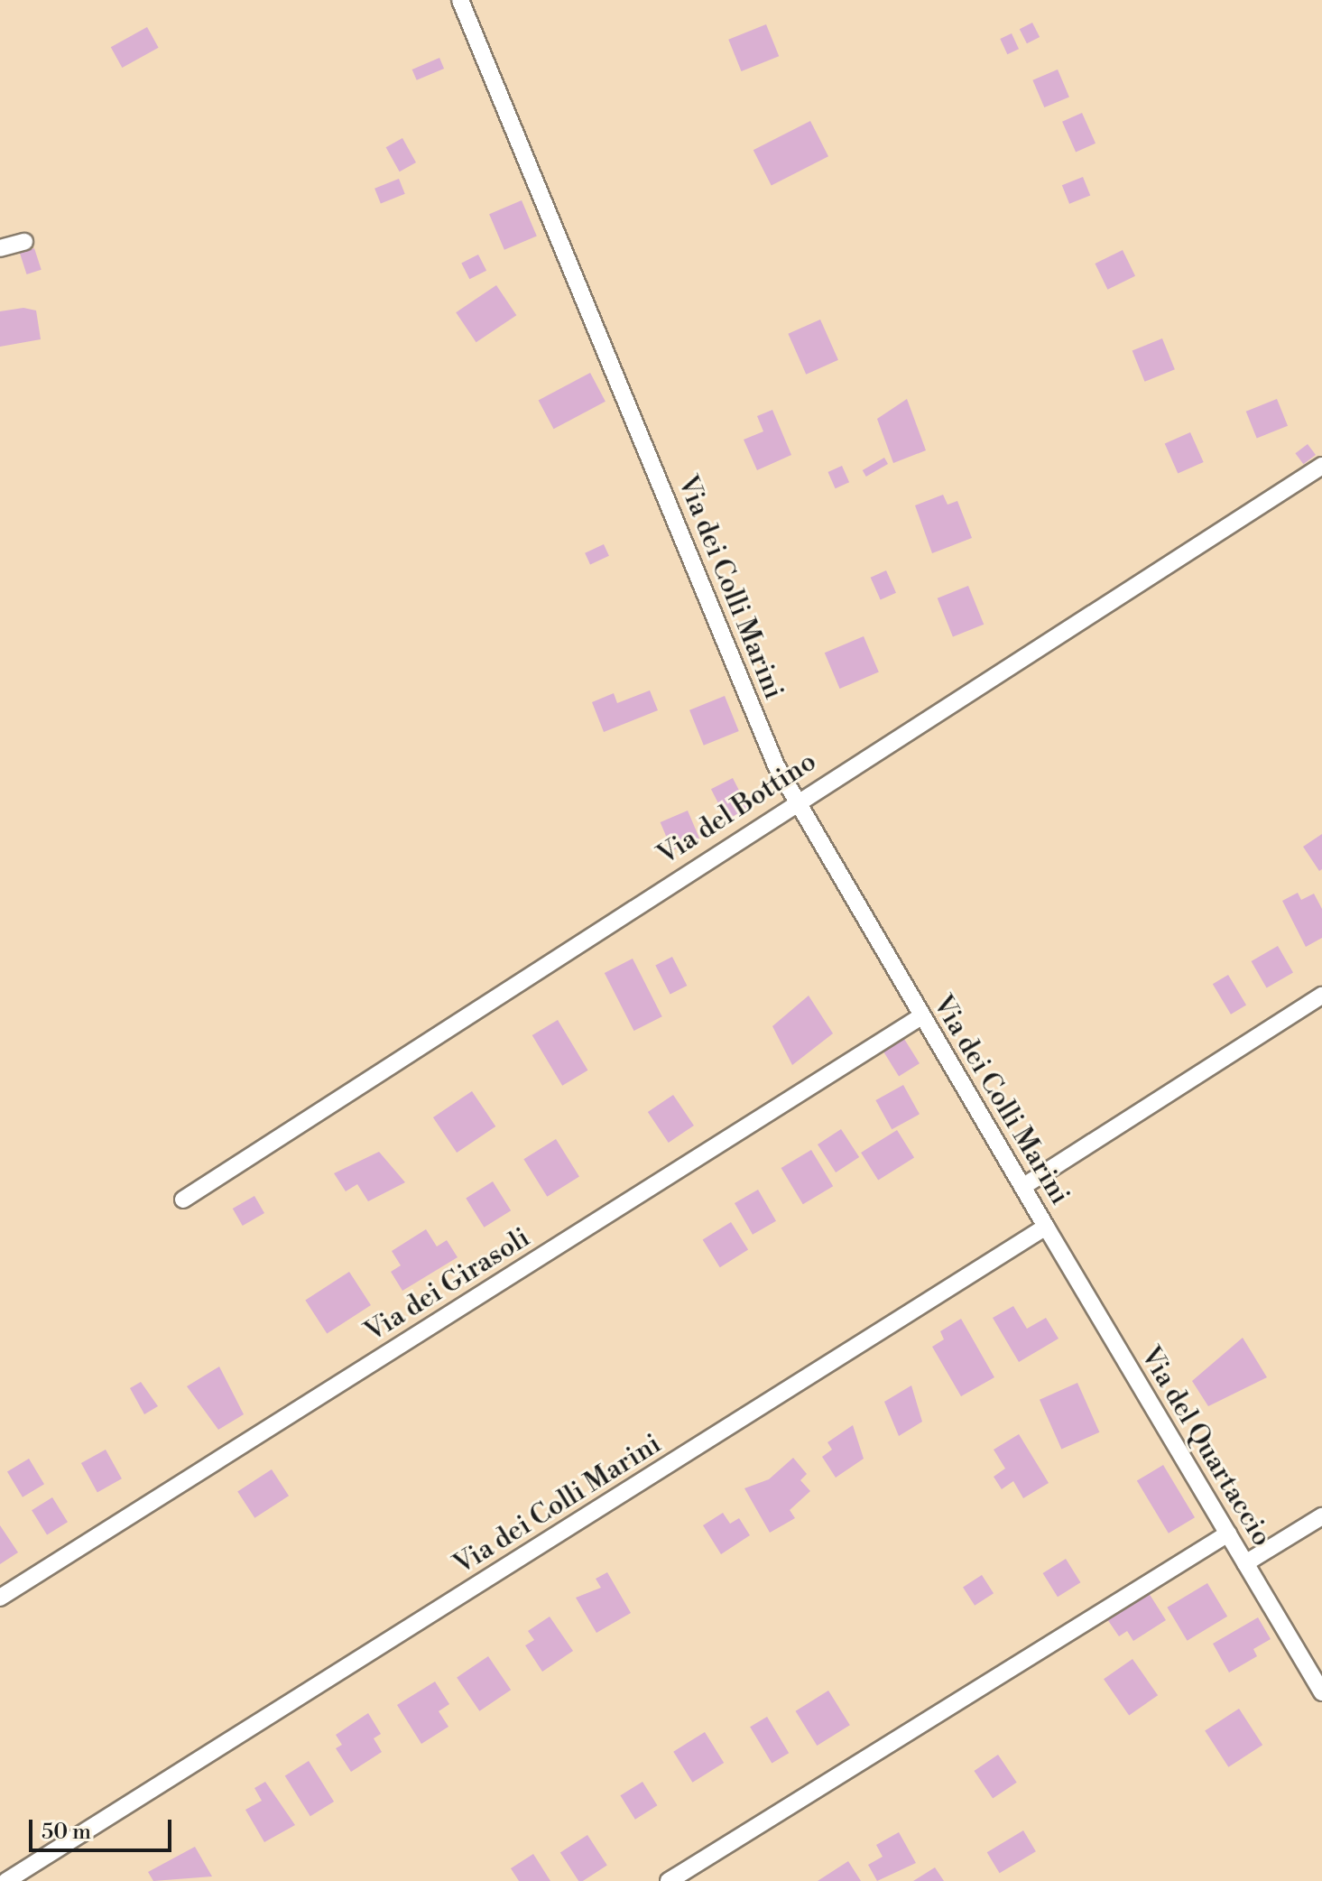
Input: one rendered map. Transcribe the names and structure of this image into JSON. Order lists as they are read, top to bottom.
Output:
{
  "streets": {
    "street": [
      "Via dei Colli Marini",
      "Via del Bottino",
      "Via dei Girasoli",
      "Via del Quartaccio"
    ]
  },
  "crossings": [
    ["Via dei Colli Marini", "Via del Bottino"],
    ["Via dei Colli Marini", "Via dei Girasoli"],
    ["Via dei Colli Marini", "Via del Quartaccio"]
  ],
  "scale_bar": "50 m"
}
